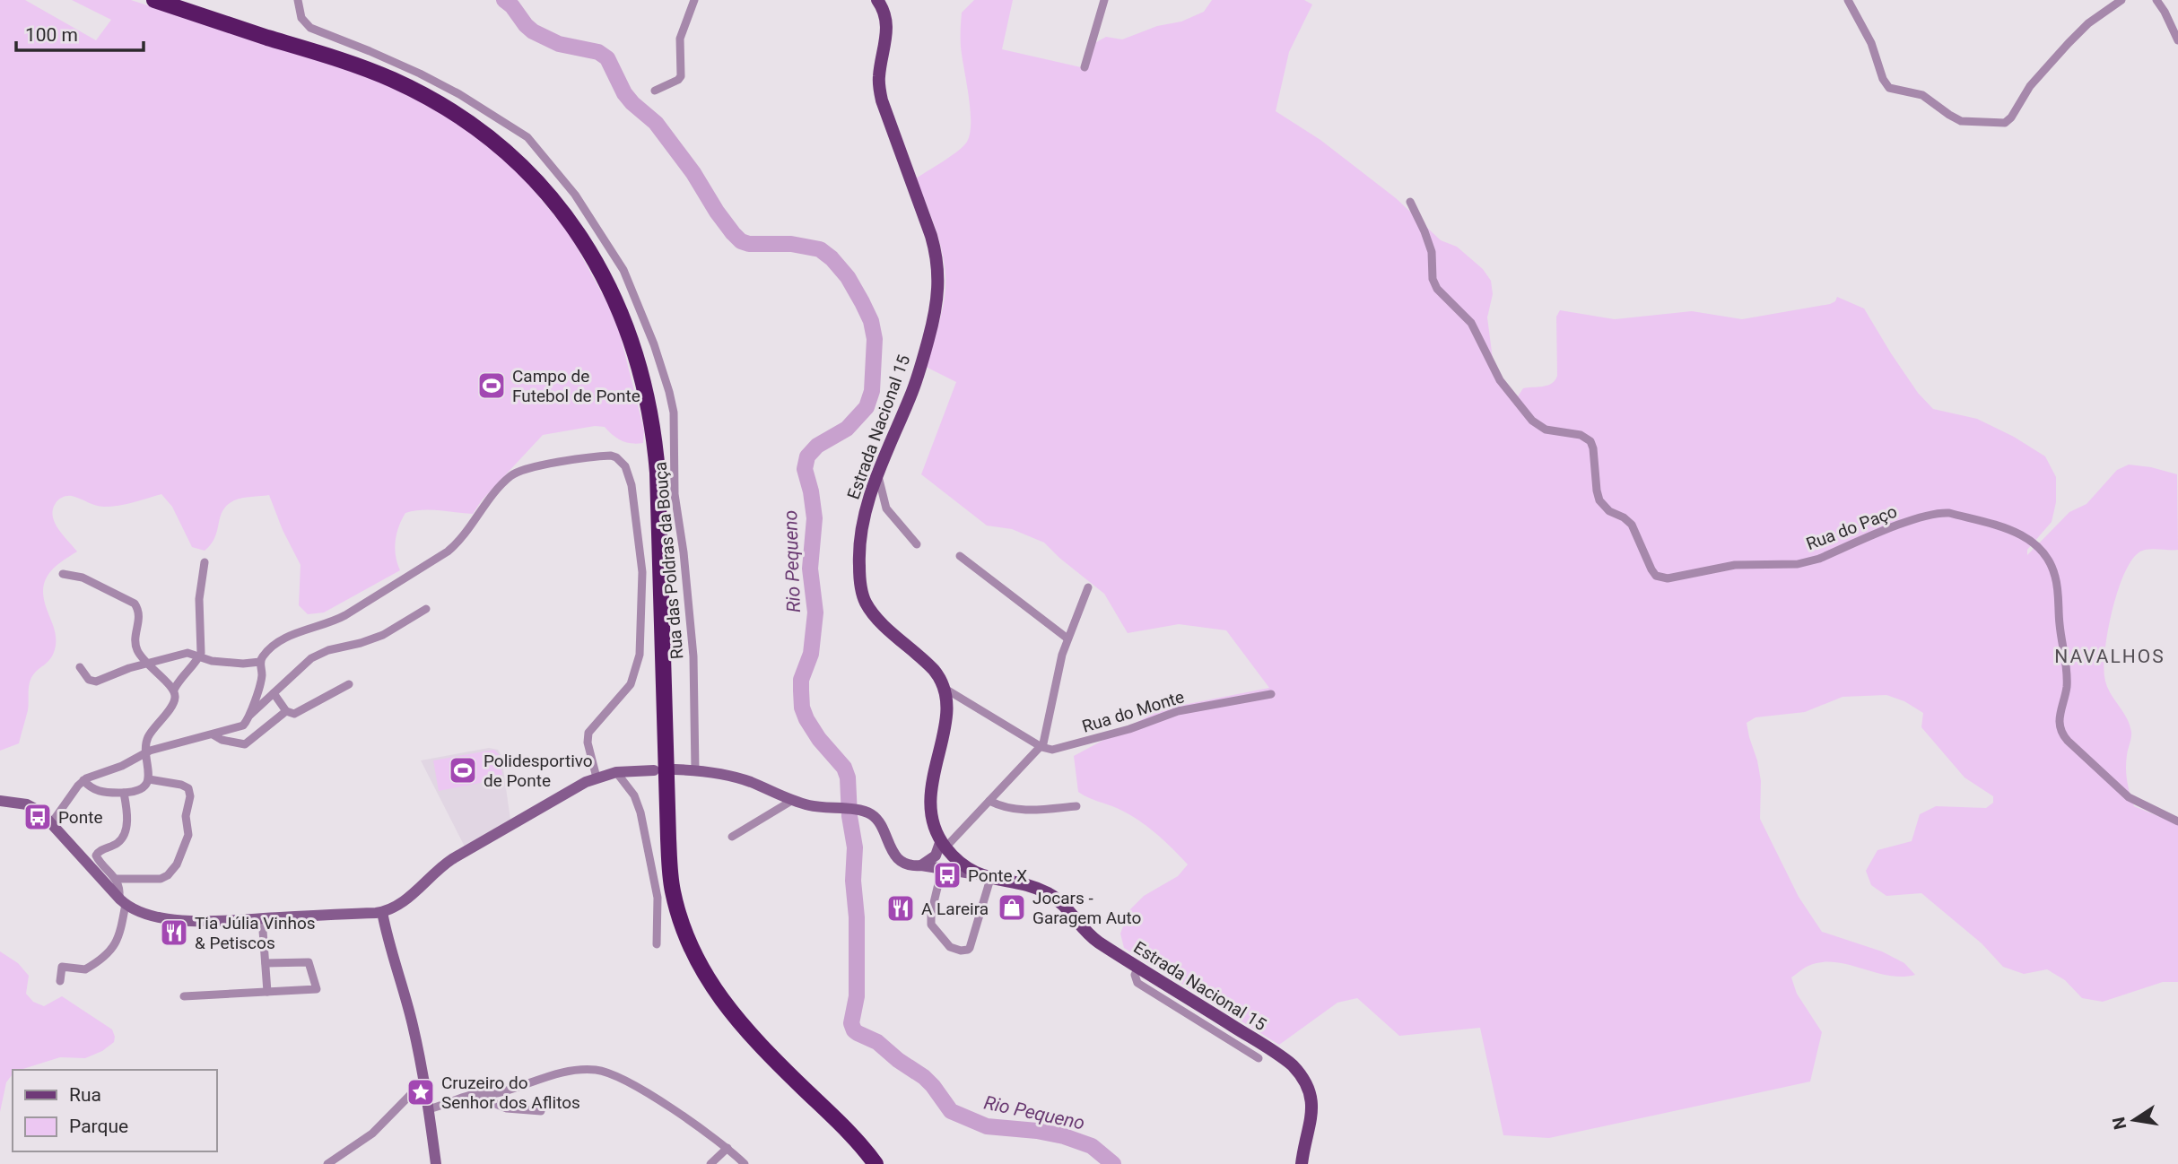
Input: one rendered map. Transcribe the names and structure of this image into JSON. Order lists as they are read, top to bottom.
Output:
{
  "streets": {
    "main road": ["Estrada Nacional 15"],
    "street": ["Rua do Paço", "Rua das Poldras da Bouça", "Rua do Monte"]
  },
  "districts": ["NAVALHOS"],
  "water": ["Rio Pequeno"],
  "places": {
    "sports": ["Campo de Futebol de Ponte", "Polidesportivo de Ponte"],
    "bus stop": ["Ponte", "Ponte X"],
    "shop": ["Jocars - Garagem Auto"],
    "restaurant": ["A Lareira", "Tia Júlia Vinhos & Petiscos"],
    "place": ["Cruzeiro do Senhor dos Aflitos"]
  },
  "legend": ["Rua", "Parque"],
  "scale_bar": "100 m",
  "north": "left"
}
